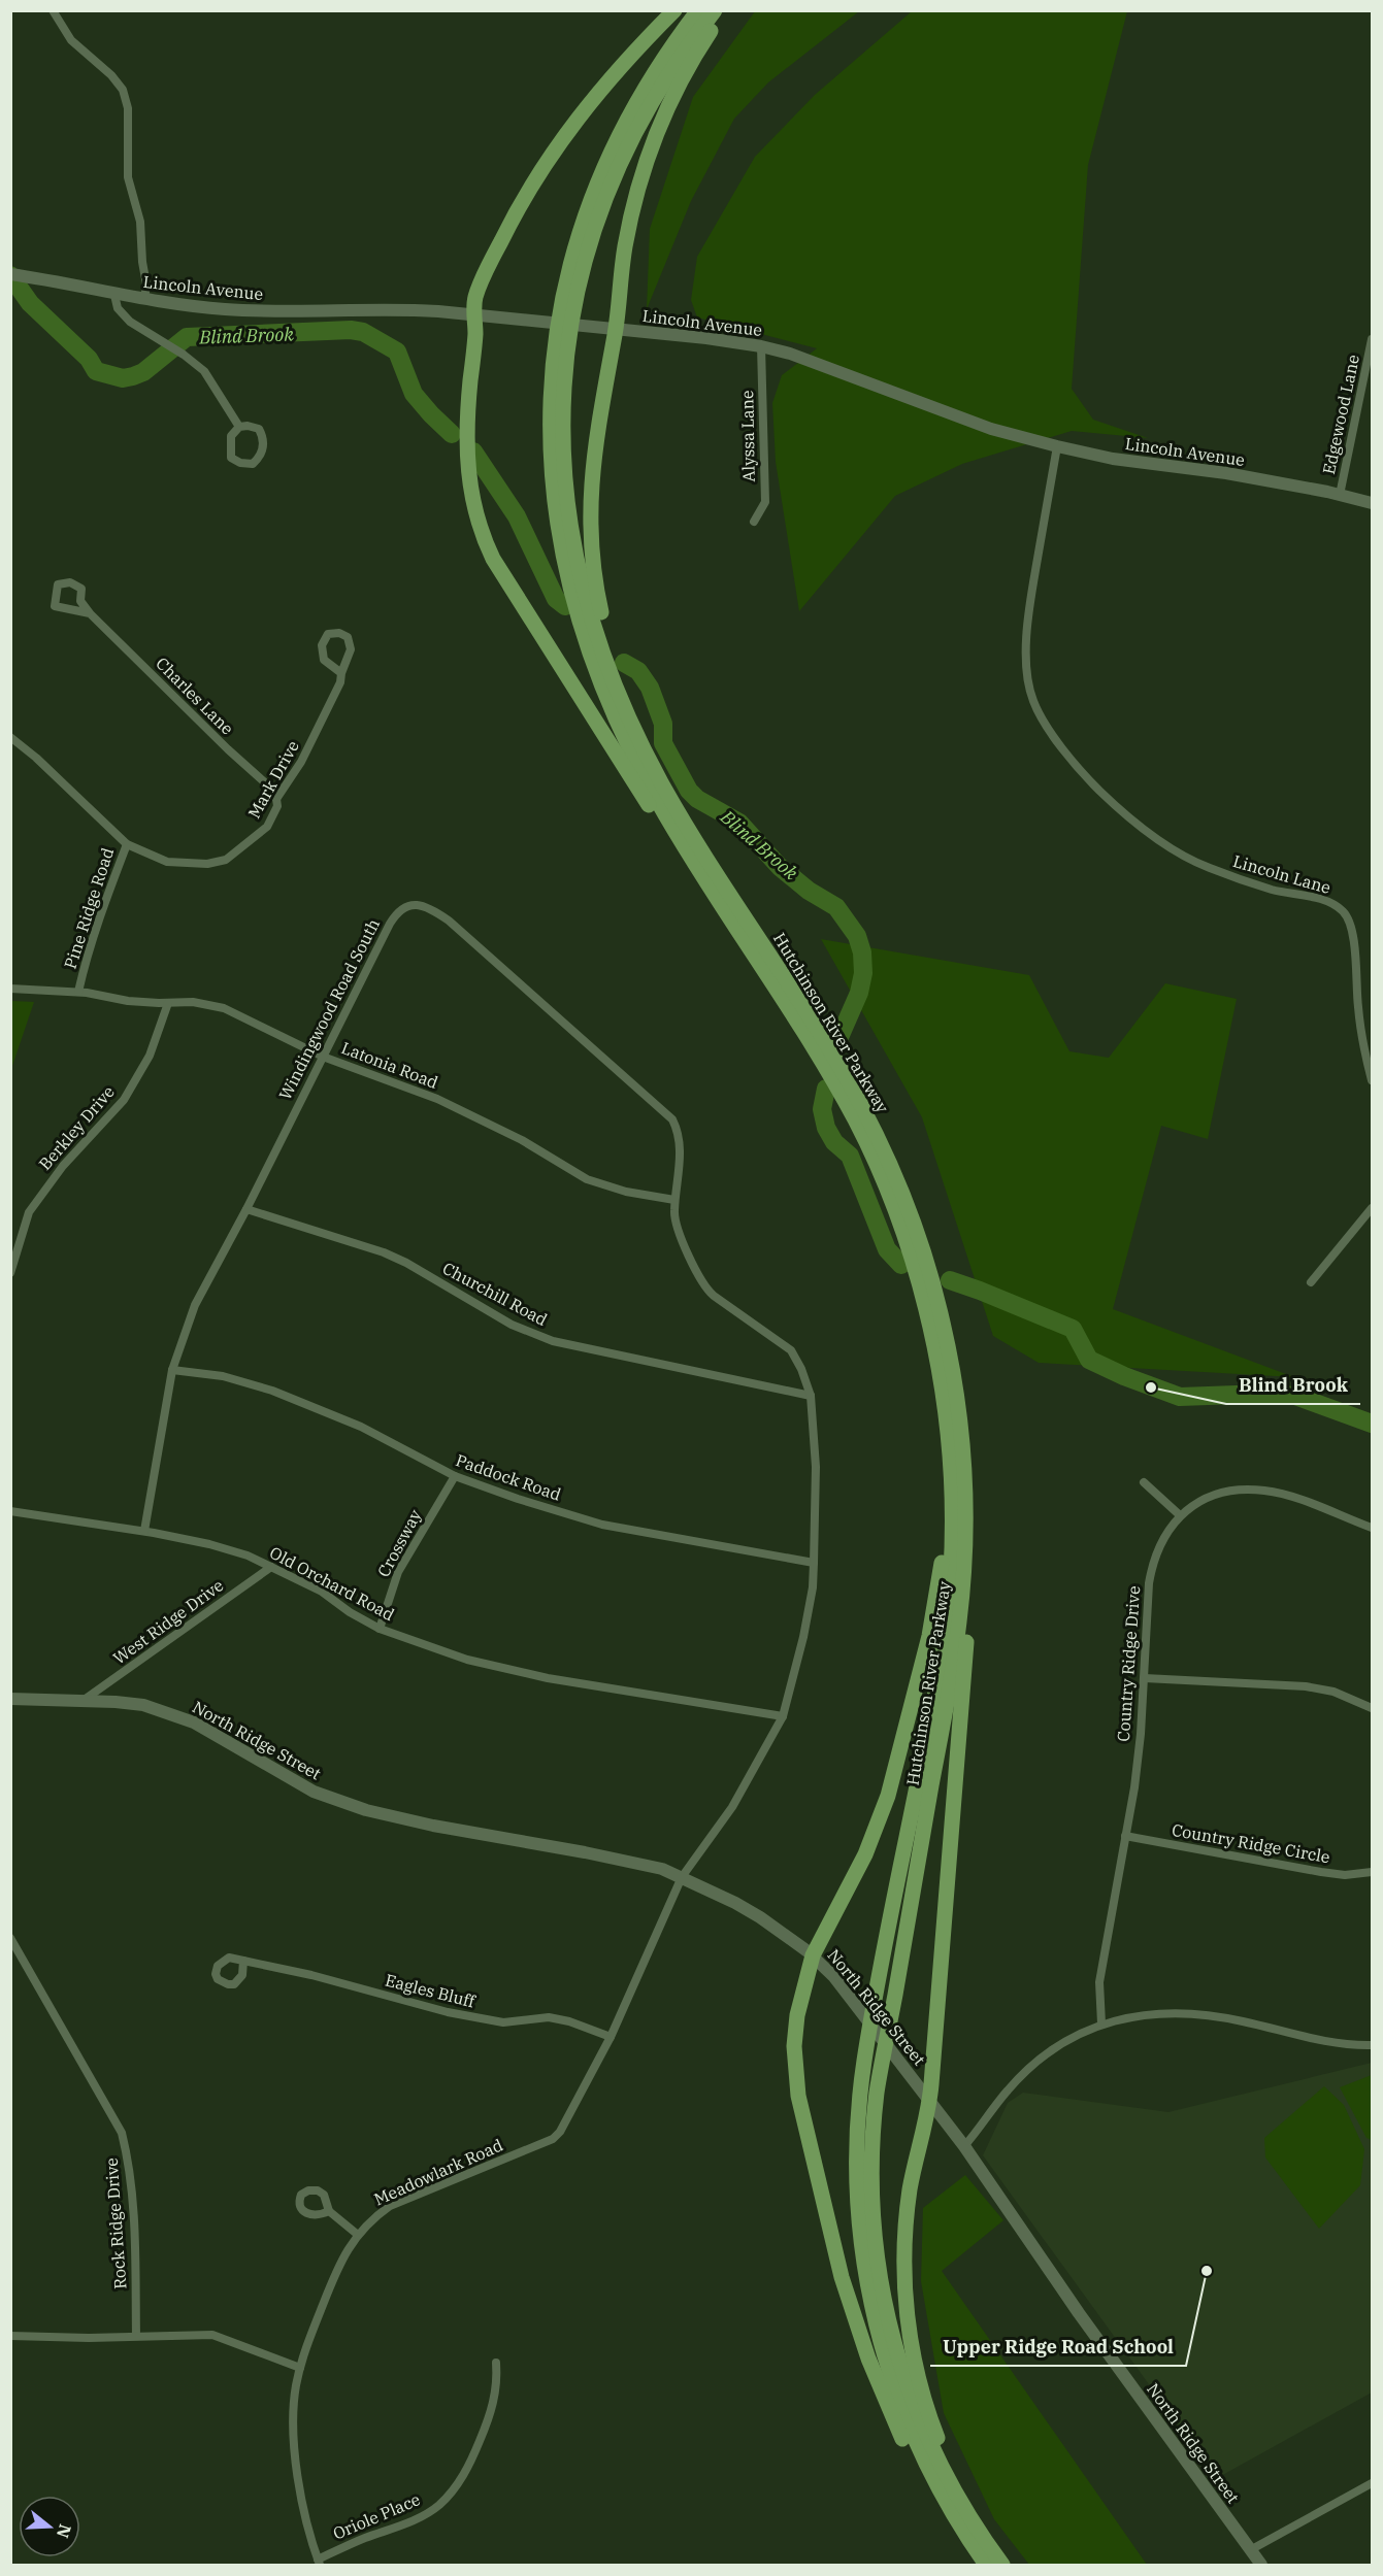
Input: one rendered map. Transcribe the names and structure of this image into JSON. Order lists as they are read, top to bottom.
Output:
{
  "streets": {
    "highway": ["Hutchinson River Parkway"],
    "street": [
      "Lincoln Avenue",
      "Edgewood Lane",
      "Alyssa Lane",
      "Charles Lane",
      "Mark Drive",
      "Lincoln Lane",
      "Pine Ridge Road",
      "Windingwood Road South",
      "Latonia Road",
      "Berkley Drive",
      "Churchill Road",
      "Paddock Road",
      "Crossway",
      "Old Orchard Road",
      "West Ridge Drive",
      "Country Ridge Drive",
      "North Ridge Street",
      "Country Ridge Circle",
      "Eagles Bluff",
      "Meadowlark Road",
      "Rock Ridge Drive",
      "Oriole Place"
    ]
  },
  "crossings": [
    ["Lincoln Avenue", "Edgewood Lane"],
    ["Lincoln Avenue", "Alyssa Lane"],
    ["Lincoln Avenue", "Lincoln Lane"],
    ["Charles Lane", "Mark Drive"],
    ["Mark Drive", "Pine Ridge Road"],
    ["Pine Ridge Road", "Latonia Road"],
    ["Windingwood Road South", "Latonia Road"],
    ["Windingwood Road South", "Churchill Road"],
    ["Windingwood Road South", "Paddock Road"],
    ["Windingwood Road South", "Old Orchard Road"],
    ["Windingwood Road South", "Meadowlark Road"],
    ["Latonia Road", "Berkley Drive"],
    ["Latonia Road", "Meadowlark Road"],
    ["Churchill Road", "Meadowlark Road"],
    ["Paddock Road", "Crossway"],
    ["Paddock Road", "Meadowlark Road"],
    ["Crossway", "Old Orchard Road"],
    ["Old Orchard Road", "West Ridge Drive"],
    ["Old Orchard Road", "Meadowlark Road"],
    ["West Ridge Drive", "North Ridge Street"],
    ["Country Ridge Drive", "Country Ridge Circle"],
    ["North Ridge Street", "Meadowlark Road"],
    ["Eagles Bluff", "Meadowlark Road"],
    ["Meadowlark Road", "Oriole Place"]
  ],
  "water": ["Blind Brook"],
  "places": ["Blind Brook", "Upper Ridge Road School"],
  "north": "right"
}
